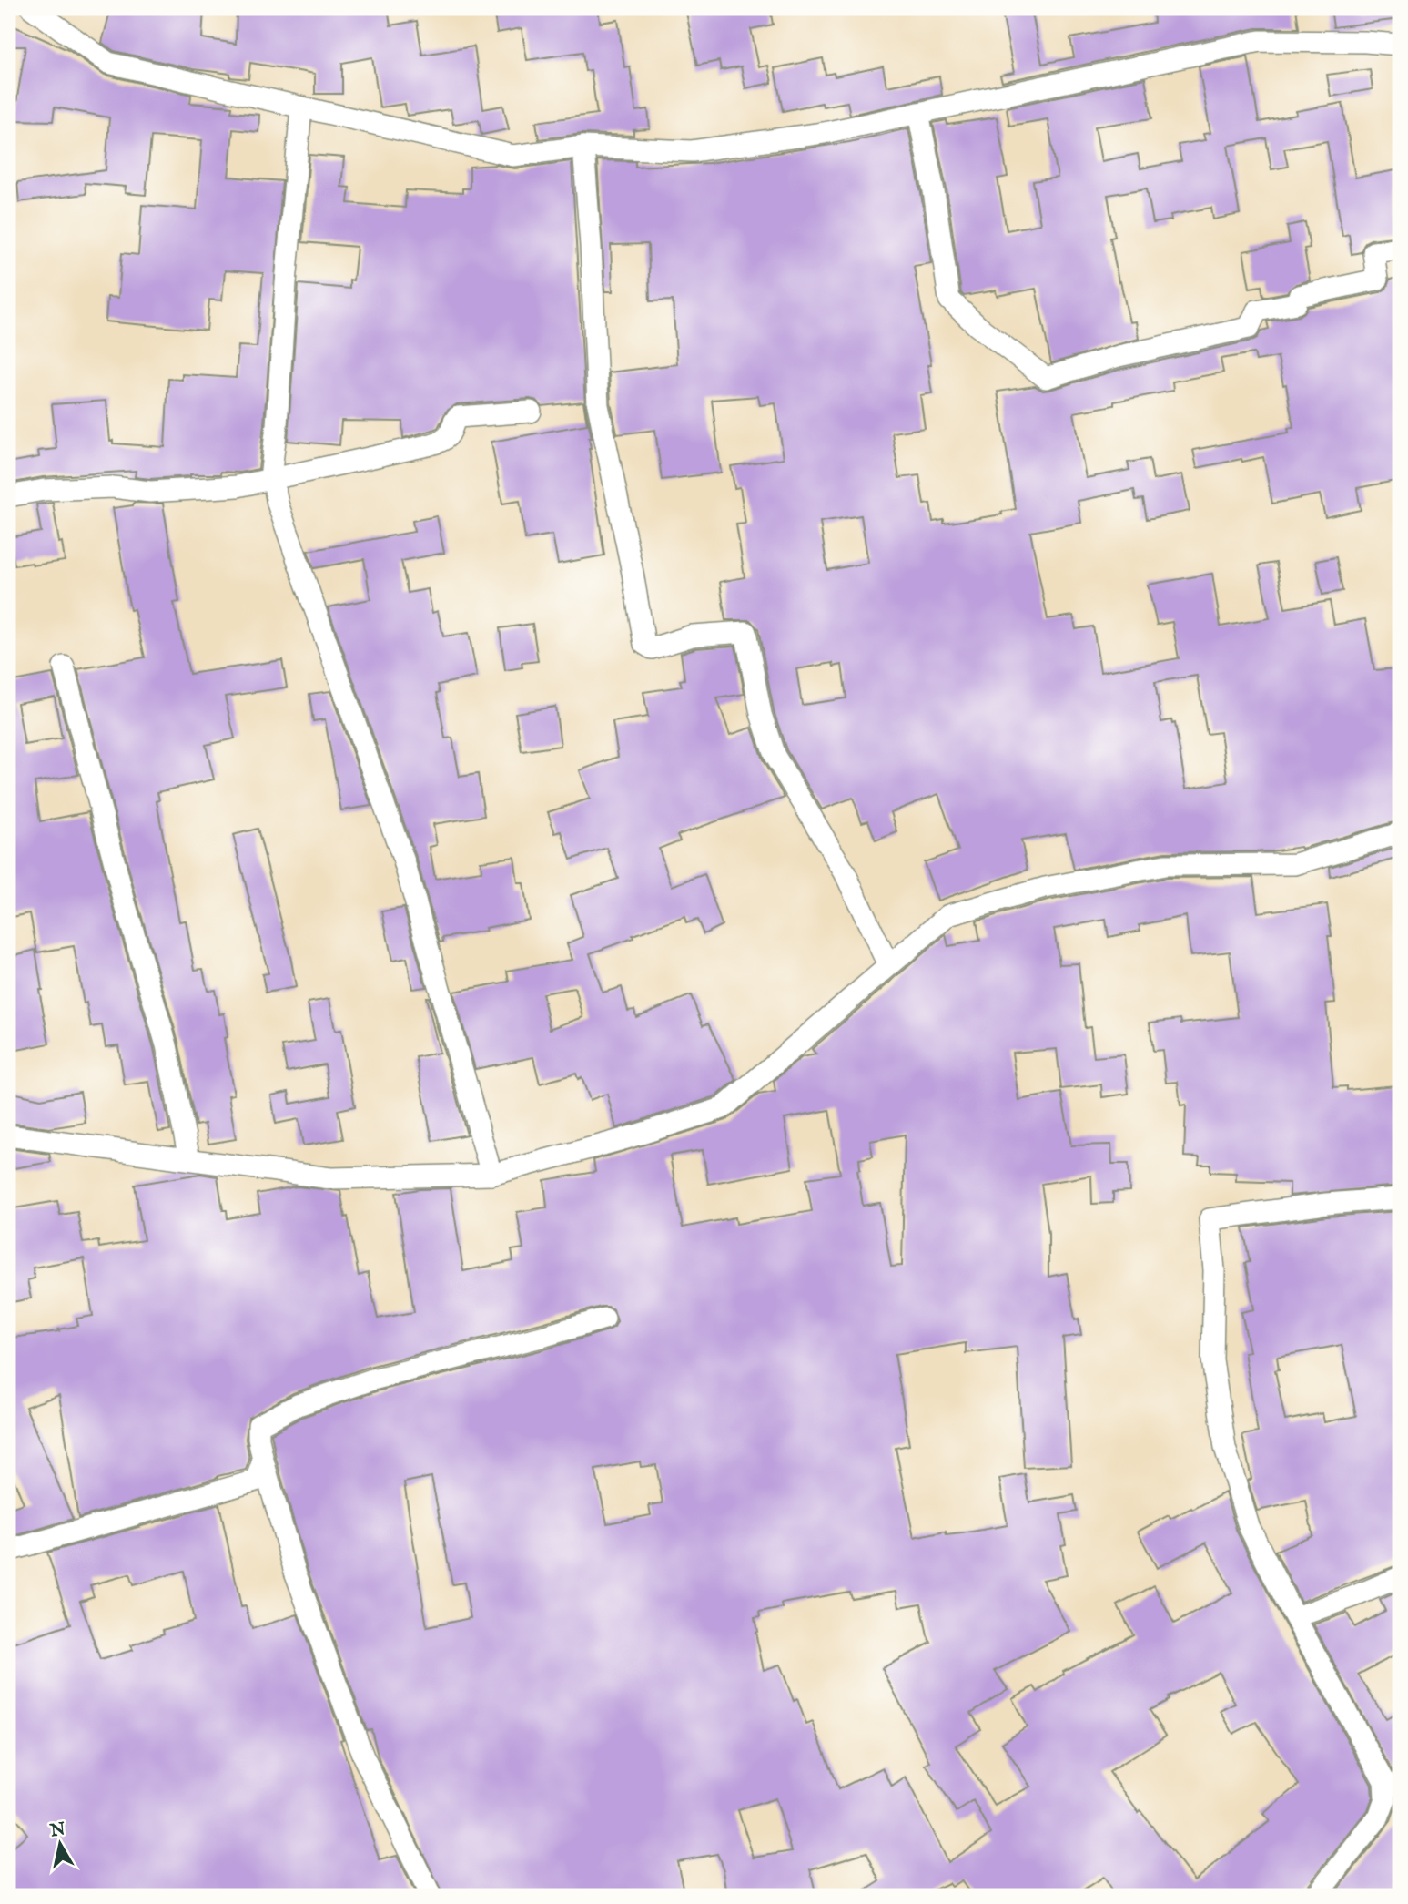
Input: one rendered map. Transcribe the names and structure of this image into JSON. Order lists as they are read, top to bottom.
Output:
{
  "north": "top"
}
